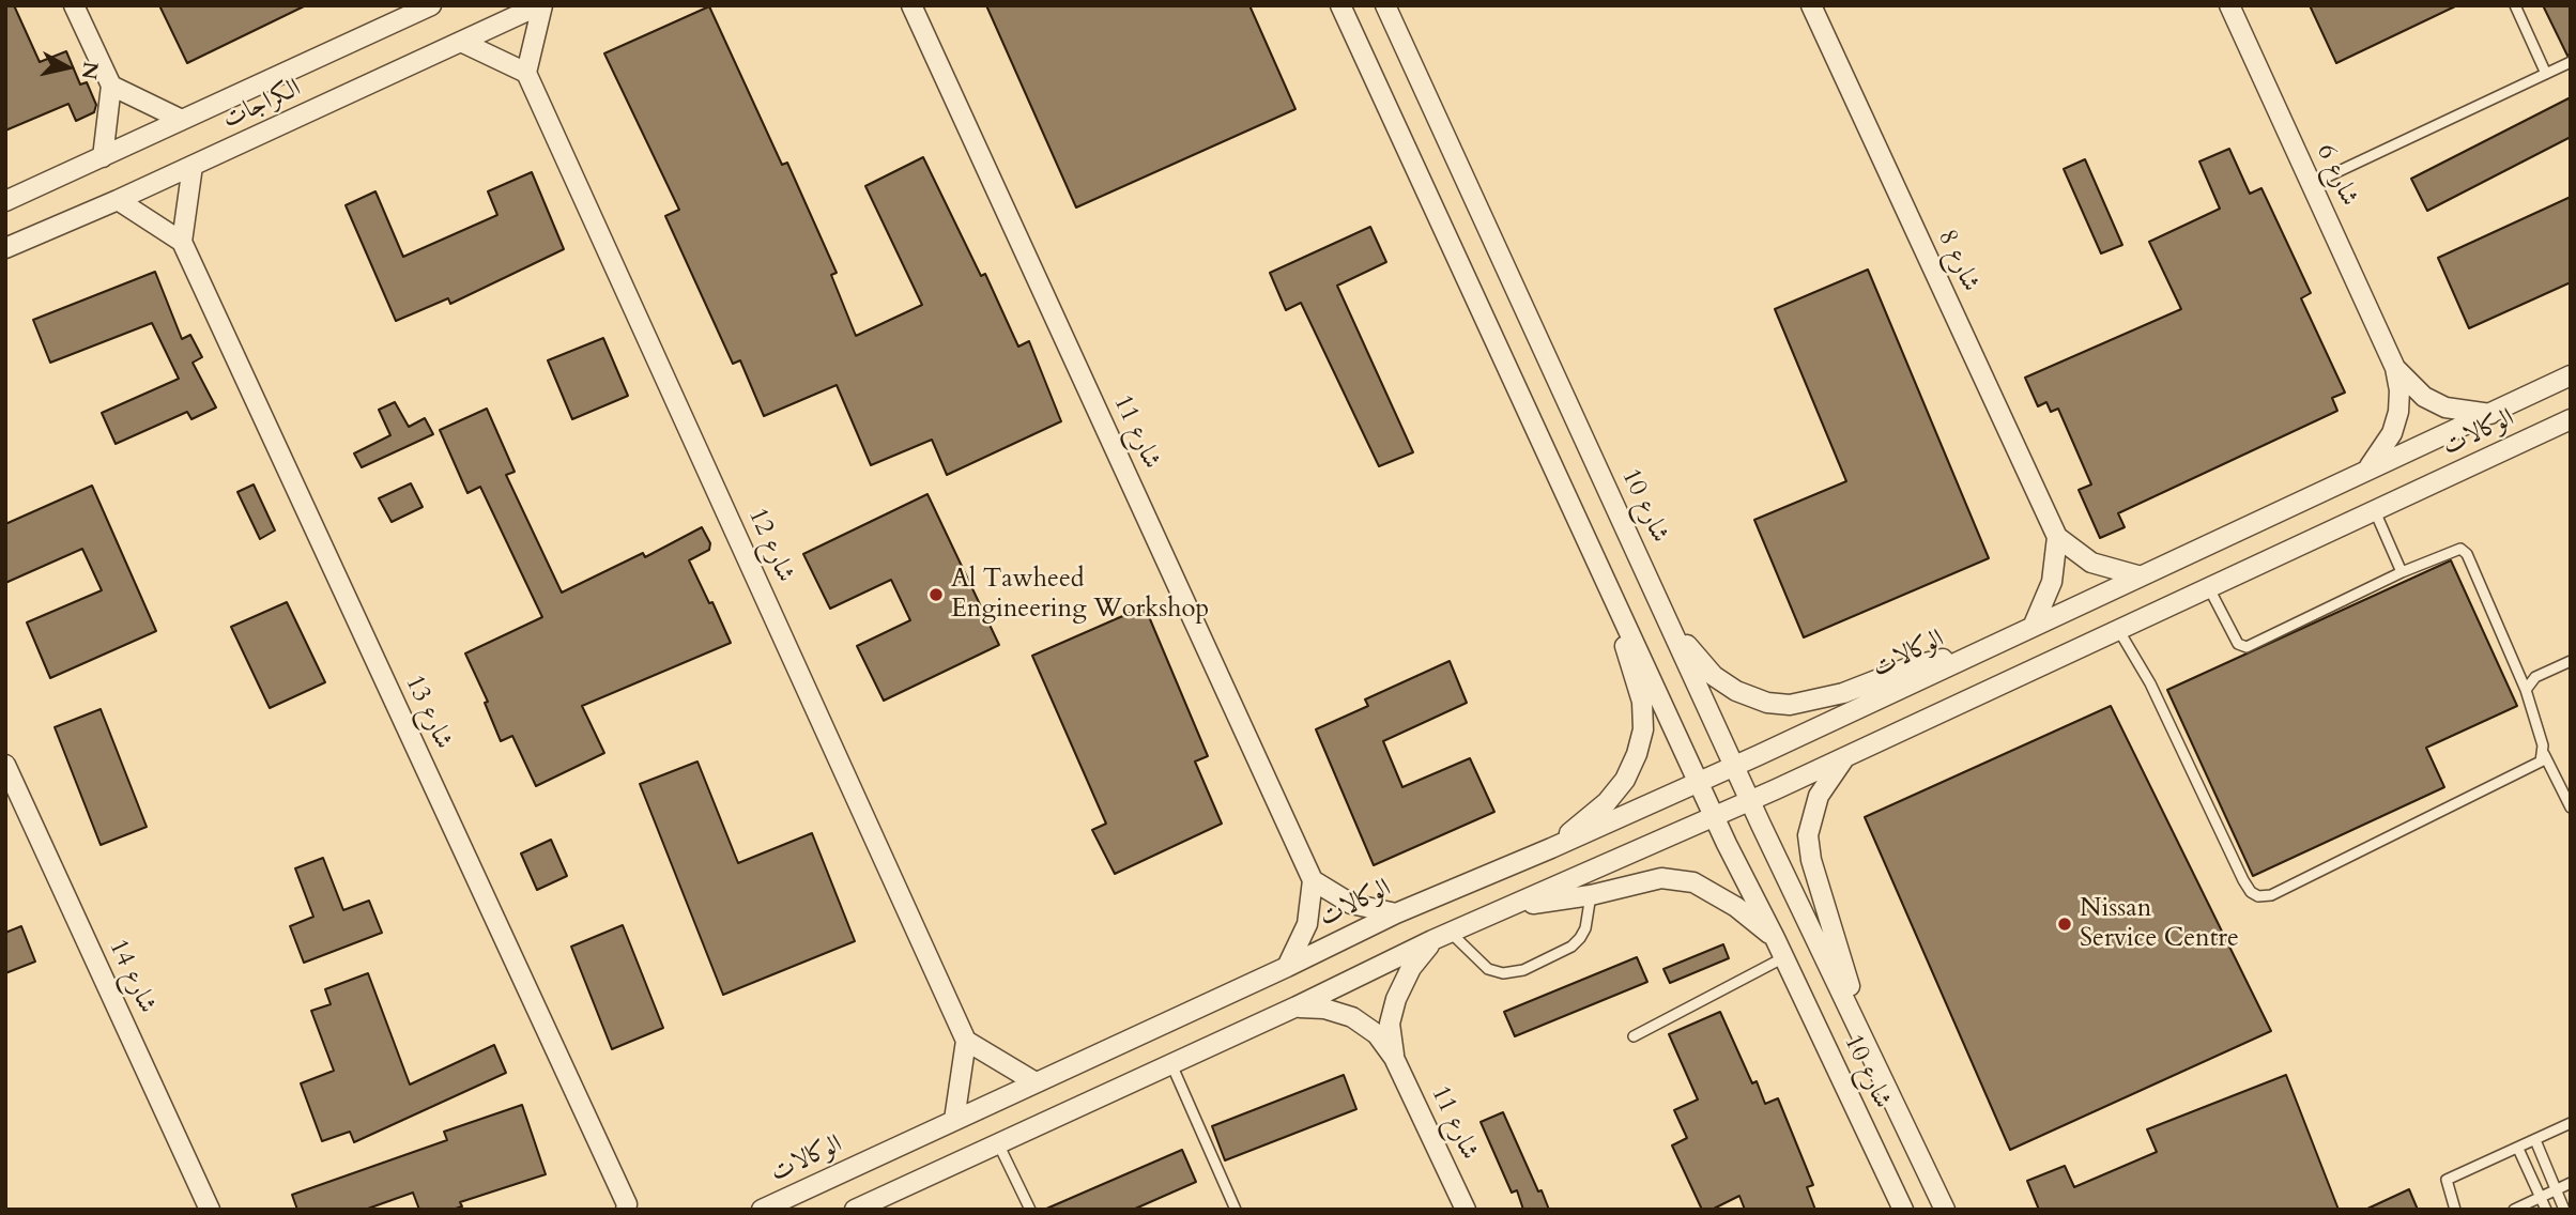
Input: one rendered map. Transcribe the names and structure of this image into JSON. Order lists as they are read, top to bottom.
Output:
{
  "streets": {
    "street": [
      "الكراجات",
      "شارع 6",
      "شارع 8",
      "شارع 11",
      "الوكالات",
      "شارع 10",
      "شارع 12",
      "شارع 13",
      "شارع 14"
    ]
  },
  "crossings": [
    ["شارع 6", "الوكالات"],
    ["شارع 8", "الوكالات"],
    ["شارع 11", "الوكالات"],
    ["الوكالات", "شارع 10"]
  ],
  "places": ["Al Tawheed Engineering Workshop", "Nissan Service Centre"],
  "north": "right"
}
